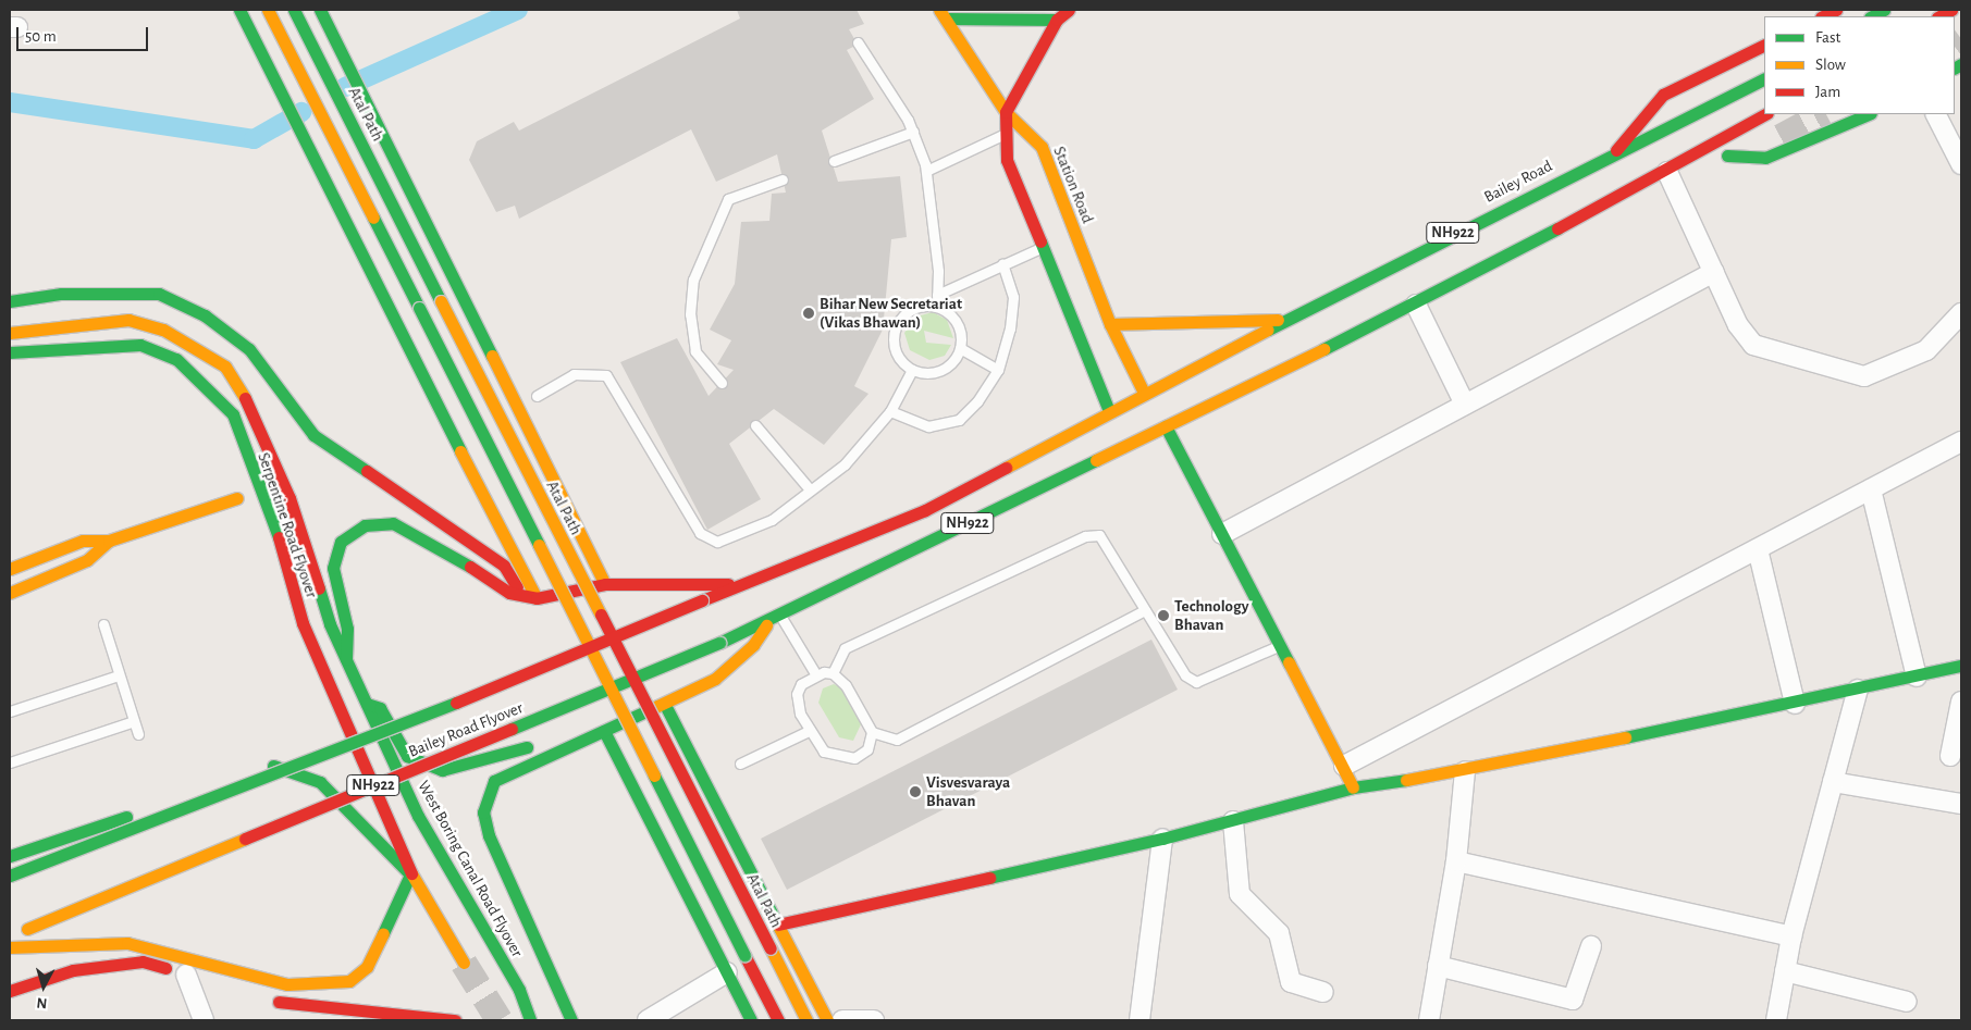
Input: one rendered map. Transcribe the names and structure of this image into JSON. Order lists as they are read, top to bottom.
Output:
{
  "streets": {
    "main road": [
      "Atal Path",
      "Bailey Road",
      "Station Road",
      "NH922",
      "Serpentine Road Flyover",
      "Bailey Road Flyover",
      "West Boring Canal Road Flyover"
    ]
  },
  "crossings": [
    ["Bailey Road", "Station Road"],
    ["Bailey Road", "NH922"],
    ["Station Road", "NH922"],
    ["NH922", "Bailey Road Flyover"],
    ["Serpentine Road Flyover", "West Boring Canal Road Flyover"]
  ],
  "places": ["Bihar New Secretariat (Vikas Bhawan)", "Technology Bhavan", "Visvesvaraya Bhavan"],
  "legend": ["Fast", "Slow", "Jam"],
  "scale_bar": "50 m",
  "north": "bottom"
}
